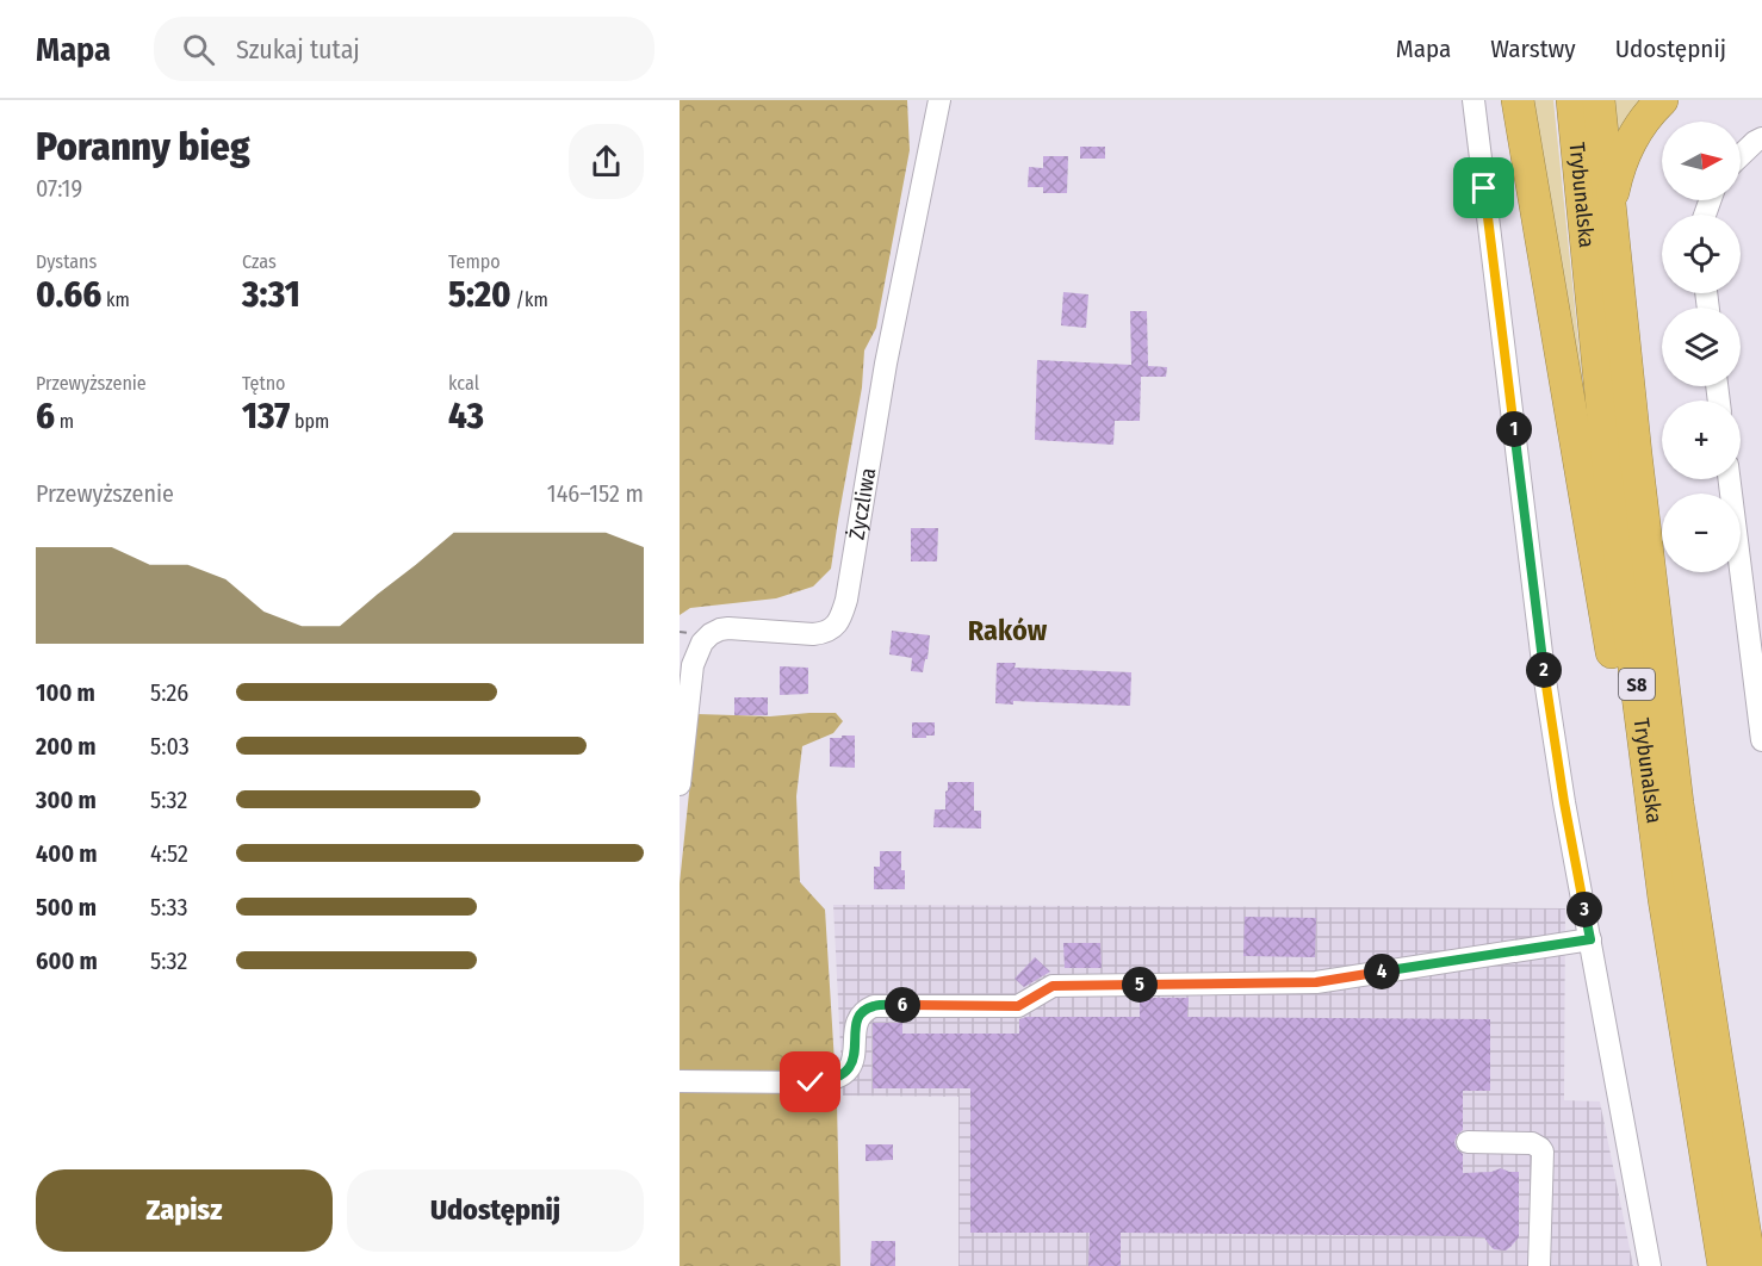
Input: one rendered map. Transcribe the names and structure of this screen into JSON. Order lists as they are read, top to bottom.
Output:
{
  "streets": {
    "highway": ["Trybunalska", "S8"],
    "street": ["Życzliwa"]
  },
  "crossings": [
    ["Trybunalska", "S8"]
  ],
  "districts": ["Raków"],
  "north": "right",
  "page": {
    "header": "Mapa",
    "search": "Szukaj tutaj",
    "nav": ["Mapa", "Warstwy", "Udostępnij"],
    "heading": ["Poranny bieg", "07:19"],
    "map_buttons": ["+", "−"],
    "stats": [
      ["Dystans", "0.66 km"],
      ["Czas", "3:31"],
      ["Tempo", "5:20 /km"],
      ["Przewyższenie", "6 m"],
      ["Tętno", "137 bpm"],
      ["kcal", "43"]
    ],
    "pins": [
      "1",
      "2",
      "3",
      "4",
      "5",
      "6"
    ],
    "chart": ["Przewyższenie", "146–152 m"],
    "list": [
      {
        "name": "100 m",
        "note": "5:26"
      },
      {
        "name": "200 m",
        "note": "5:03"
      },
      {
        "name": "300 m",
        "note": "5:32"
      },
      {
        "name": "400 m",
        "note": "4:52"
      },
      {
        "name": "500 m",
        "note": "5:33"
      },
      {
        "name": "600 m",
        "note": "5:32"
      }
    ],
    "buttons": ["Zapisz", "Udostępnij"]
  }
}
